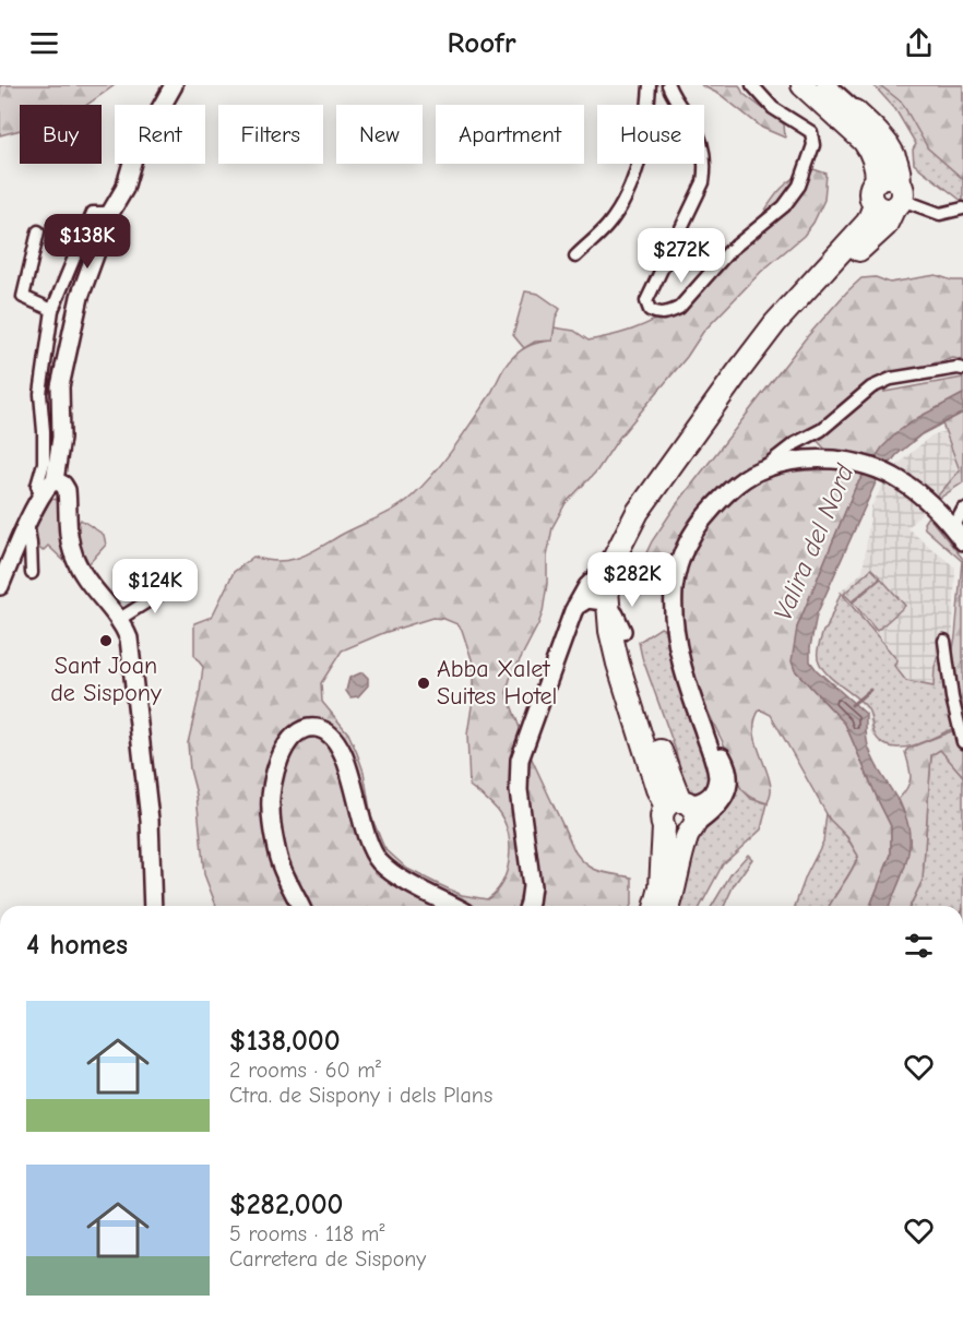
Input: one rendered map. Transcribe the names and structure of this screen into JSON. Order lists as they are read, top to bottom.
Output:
{
  "water": ["Valira del Nord"],
  "places": ["Sant Joan de Sispony", "Abba Xalet Suites Hotel"],
  "page": {
    "header": "Roofr",
    "chip": [
      "Buy",
      "Rent",
      "Filters",
      "New",
      "Apartment",
      "House"
    ],
    "price": [
      "$138K",
      "$272K",
      "$282K",
      "$124K"
    ],
    "heading": "4 homes",
    "list": [
      {
        "name": "$138,000",
        "note": "2 rooms · 60 m² · Ctra. de Sispony i dels Plans"
      },
      {
        "name": "$282,000",
        "note": "5 rooms · 118 m² · Carretera de Sispony"
      }
    ]
  }
}
